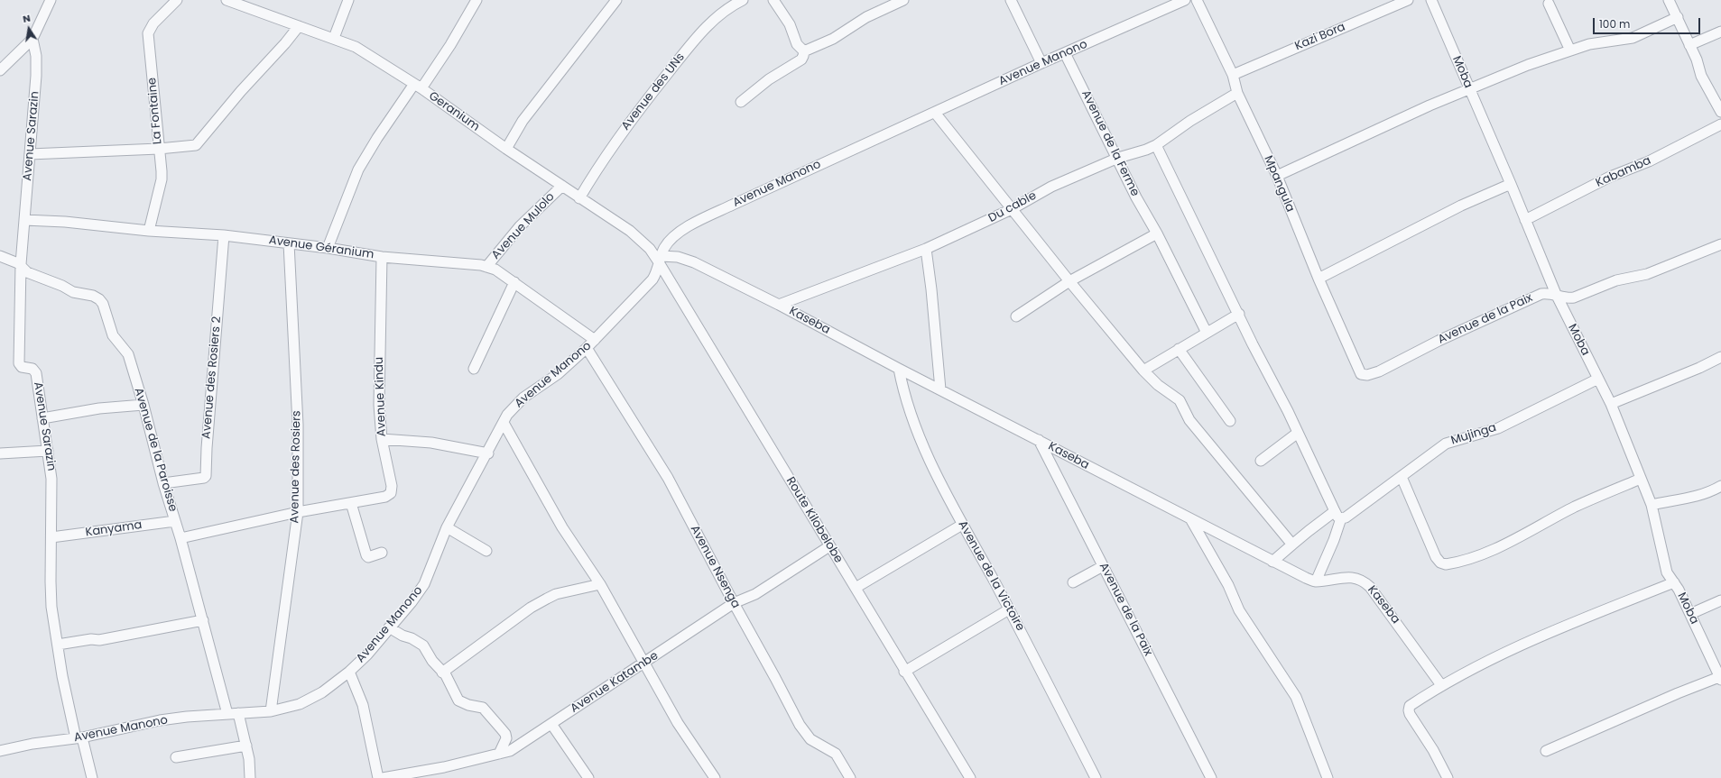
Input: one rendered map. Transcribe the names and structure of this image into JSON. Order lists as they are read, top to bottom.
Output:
{
  "streets": {
    "street": [
      "Kazi Bora",
      "Avenue Manono",
      "Moba",
      "Avenue des UNs",
      "La Fontaine",
      "Geranium",
      "Avenue Sarazin",
      "Avenue de la Ferme",
      "Kabamba",
      "Mpangula",
      "Du cable",
      "Avenue Mulolo",
      "Avenue Géranium",
      "Avenue de la Paix",
      "Kaseba",
      "Avenue des Rosiers 2",
      "Avenue Kindu",
      "Mujinga",
      "Avenue de la Paroisse",
      "Avenue des Rosiers",
      "Route Kilobelobe",
      "Kanyama",
      "Avenue Nsenga",
      "Avenue de la Victoire",
      "Avenue Katambe"
    ]
  },
  "crossings": [
    ["Kazi Bora", "Mpangula"],
    ["Avenue Manono", "Geranium"],
    ["Avenue Manono", "Avenue Sarazin"],
    ["Avenue Manono", "Avenue de la Ferme"],
    ["Avenue Manono", "Avenue Géranium"],
    ["Avenue Manono", "Kaseba"],
    ["Avenue Manono", "Avenue de la Paroisse"],
    ["Avenue Manono", "Avenue des Rosiers"],
    ["Avenue Manono", "Route Kilobelobe"],
    ["Avenue Manono", "Avenue Nsenga"],
    ["Moba", "Kabamba"],
    ["Moba", "Avenue de la Paix"],
    ["Moba", "Mujinga"],
    ["Avenue des UNs", "Geranium"],
    ["La Fontaine", "Avenue Géranium"],
    ["Geranium", "Avenue Mulolo"],
    ["Geranium", "Kaseba"],
    ["Geranium", "Route Kilobelobe"],
    ["Avenue Sarazin", "Avenue Géranium"],
    ["Avenue Sarazin", "Avenue de la Paroisse"],
    ["Avenue Sarazin", "Kanyama"],
    ["Avenue de la Ferme", "Du cable"],
    ["Mpangula", "Du cable"],
    ["Mpangula", "Avenue de la Paix"],
    ["Du cable", "Kaseba"],
    ["Avenue Mulolo", "Avenue Géranium"],
    ["Avenue Géranium", "Avenue des Rosiers 2"],
    ["Avenue Géranium", "Avenue Kindu"],
    ["Avenue Géranium", "Avenue des Rosiers"],
    ["Avenue de la Paix", "Kaseba"],
    ["Kaseba", "Mujinga"],
    ["Kaseba", "Route Kilobelobe"],
    ["Kaseba", "Avenue de la Victoire"],
    ["Avenue des Rosiers 2", "Avenue de la Paroisse"],
    ["Avenue Kindu", "Avenue de la Paroisse"],
    ["Avenue Kindu", "Avenue des Rosiers"],
    ["Avenue de la Paroisse", "Kanyama"],
    ["Route Kilobelobe", "Avenue Katambe"],
    ["Avenue Nsenga", "Avenue Katambe"]
  ],
  "scale_bar": "100 m",
  "north": "top"
}
